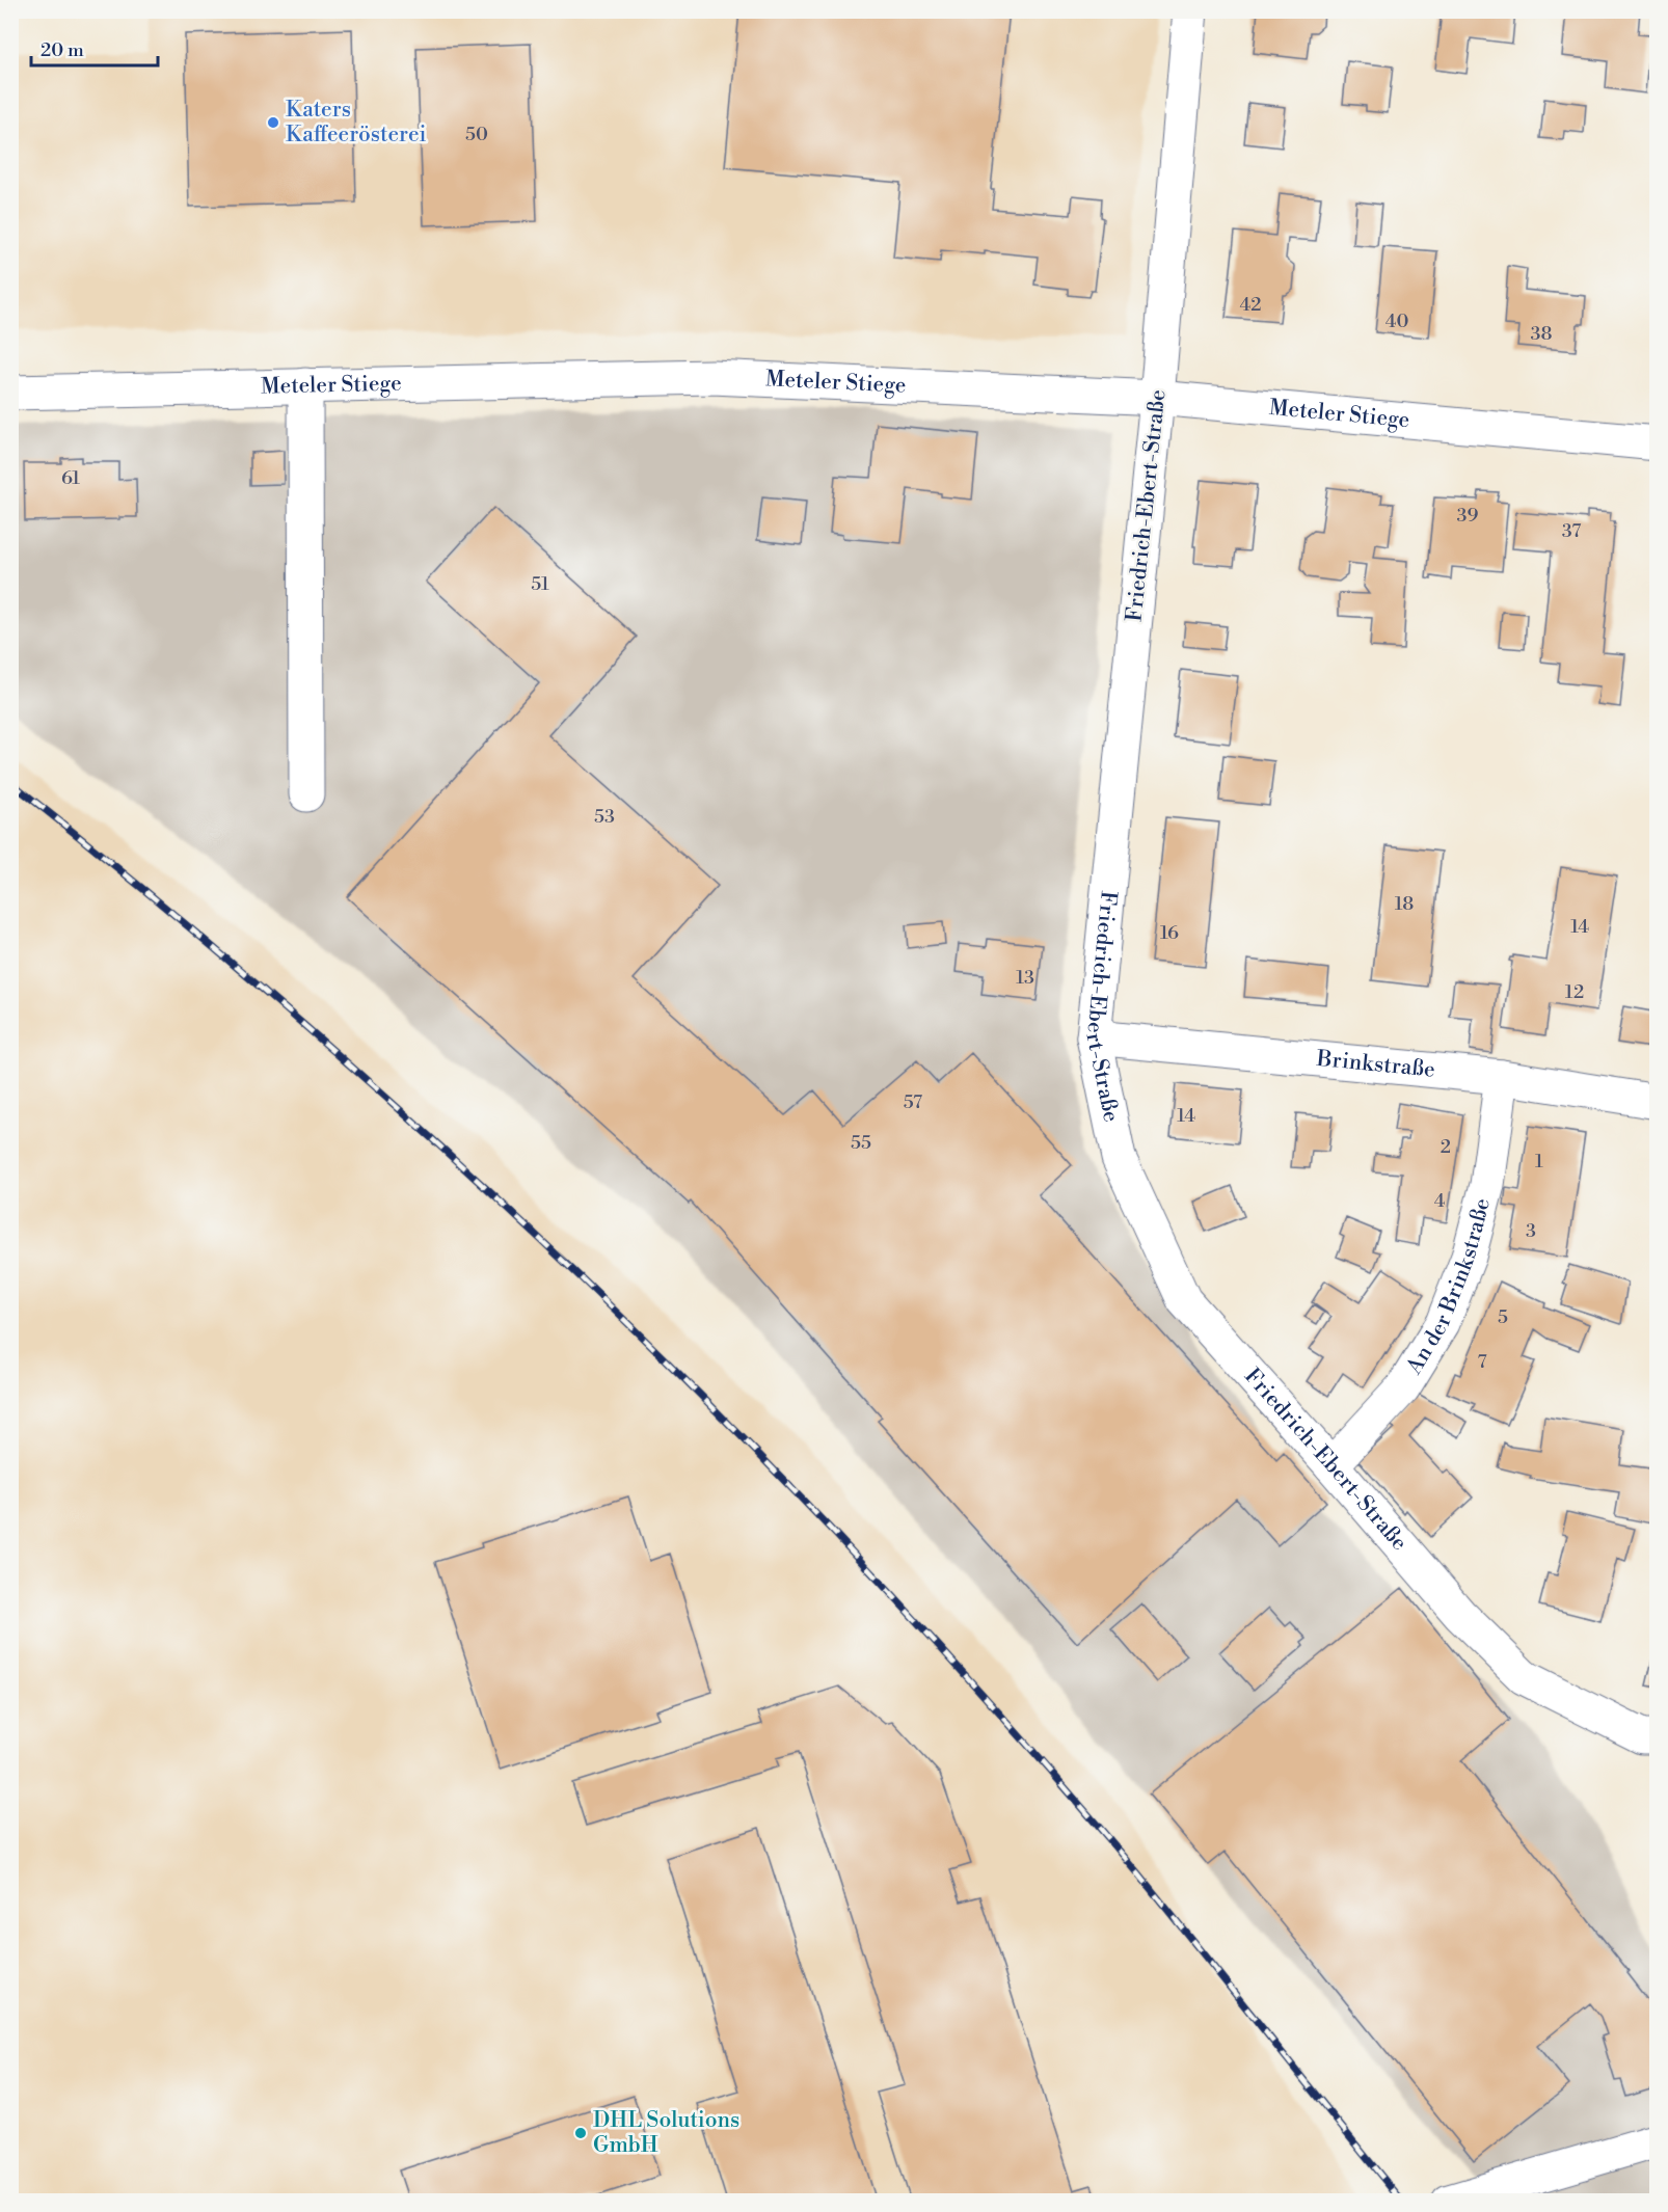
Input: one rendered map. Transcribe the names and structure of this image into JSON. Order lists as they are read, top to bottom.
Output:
{
  "streets": {
    "street": [
      "Meteler Stiege",
      "Friedrich-Ebert-Straße",
      "Brinkstraße",
      "An der Brinkstraße"
    ]
  },
  "crossings": [
    ["Meteler Stiege", "Friedrich-Ebert-Straße"],
    ["Friedrich-Ebert-Straße", "Brinkstraße"],
    ["Friedrich-Ebert-Straße", "An der Brinkstraße"],
    ["Brinkstraße", "An der Brinkstraße"]
  ],
  "places": ["Katers Kaffeerösterei", "DHL Solutions GmbH"],
  "house_numbers": [
    "50",
    "42",
    "40",
    "38",
    "61",
    "39",
    "37",
    "51",
    "53",
    "18",
    "14",
    "16",
    "13",
    "12",
    "57",
    "14",
    "55",
    "2",
    "1",
    "4",
    "3",
    "5",
    "7"
  ],
  "scale_bar": "20 m"
}
